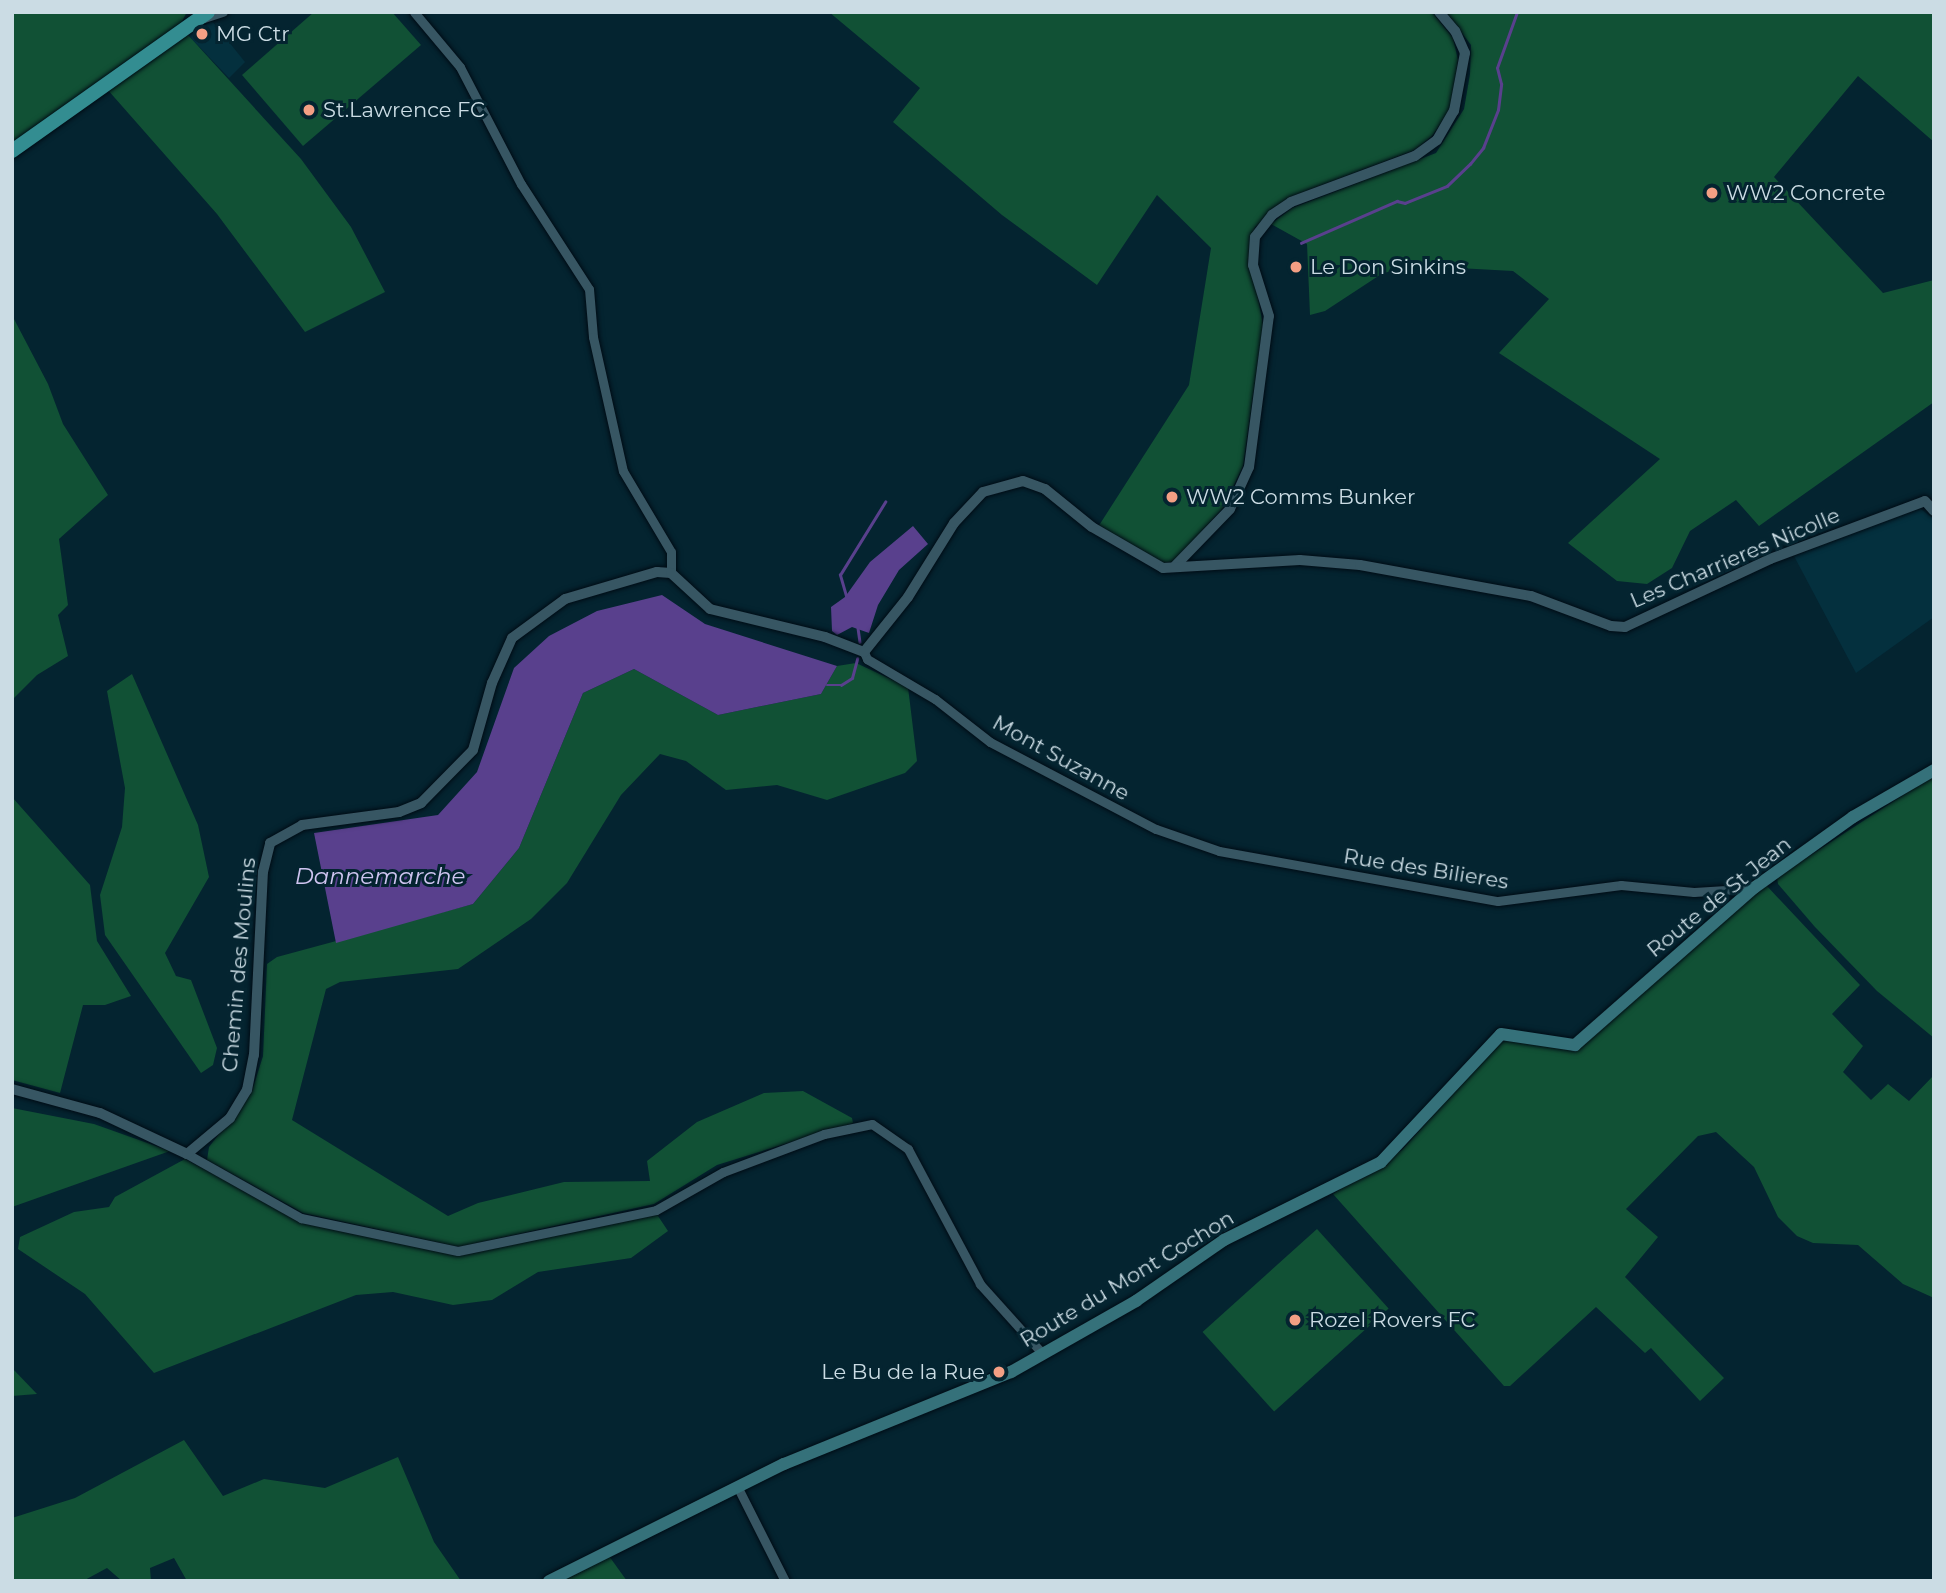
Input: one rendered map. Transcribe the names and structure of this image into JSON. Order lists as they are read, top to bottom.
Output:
{
  "streets": {
    "main road": ["Route de St Jean", "Route du Mont Cochon"],
    "street": [
      "Les Charrieres Nicolle",
      "Mont Suzanne",
      "Rue des Bilieres",
      "Chemin des Moulins"
    ]
  },
  "crossings": [
    ["Mont Suzanne", "Rue des Bilieres"],
    ["Rue des Bilieres", "Route de St Jean"],
    ["Route de St Jean", "Route du Mont Cochon"]
  ],
  "water": ["Dannemarche"],
  "places": [
    "MG Ctr",
    "St.Lawrence FC",
    "WW2 Concrete",
    "Le Don Sinkins",
    "WW2 Comms Bunker",
    "Rozel Rovers FC",
    "Le Bu de la Rue"
  ]
}
